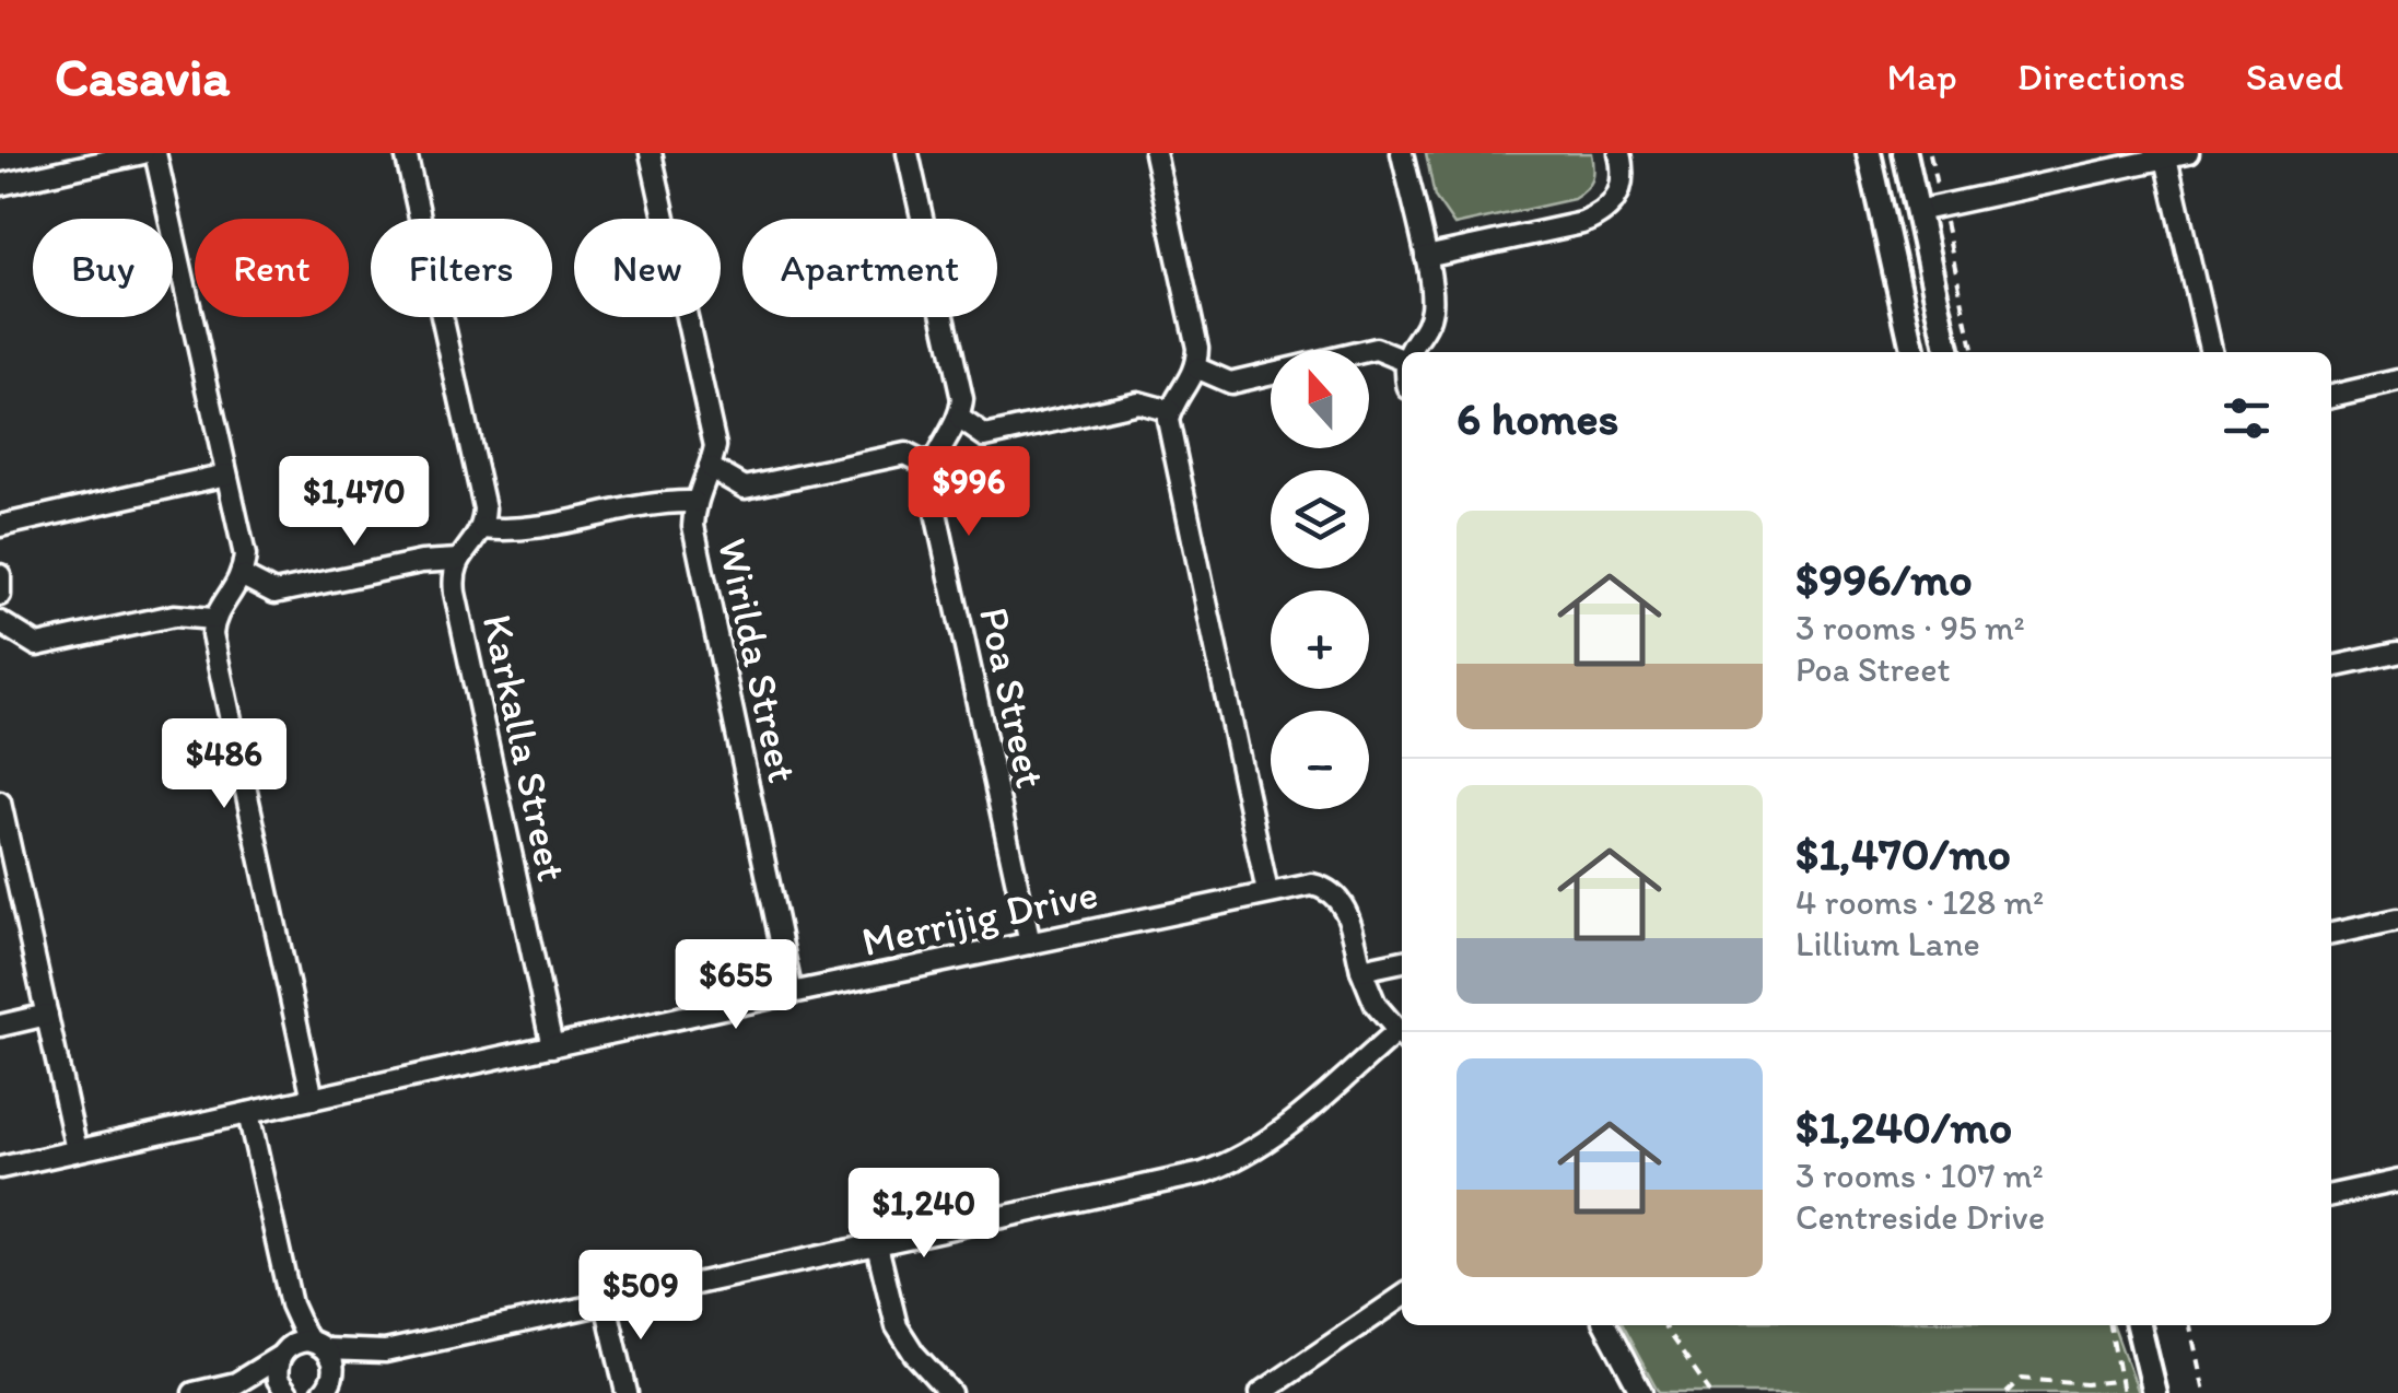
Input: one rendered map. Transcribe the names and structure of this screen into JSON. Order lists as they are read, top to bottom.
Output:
{
  "streets": {
    "street": [
      "Wirilda Street",
      "Poa Street",
      "Karkalla Street",
      "Merrijig Drive"
    ]
  },
  "crossings": [
    ["Wirilda Street", "Merrijig Drive"],
    ["Poa Street", "Merrijig Drive"],
    ["Karkalla Street", "Merrijig Drive"]
  ],
  "north": "top",
  "page": {
    "header": "Casavia",
    "nav": ["Map", "Directions", "Saved"],
    "chip": [
      "Buy",
      "Rent",
      "Filters",
      "New",
      "Apartment"
    ],
    "map_buttons": ["+", "−"],
    "heading": "6 homes",
    "price": [
      "$996",
      "$1,470",
      "$486",
      "$655",
      "$1,240",
      "$509"
    ],
    "list": [
      {
        "name": "$996/mo",
        "note": "3 rooms · 95 m² · Poa Street"
      },
      {
        "name": "$1,470/mo",
        "note": "4 rooms · 128 m² · Lillium Lane"
      },
      {
        "name": "$1,240/mo",
        "note": "3 rooms · 107 m² · Centreside Drive"
      }
    ]
  }
}
